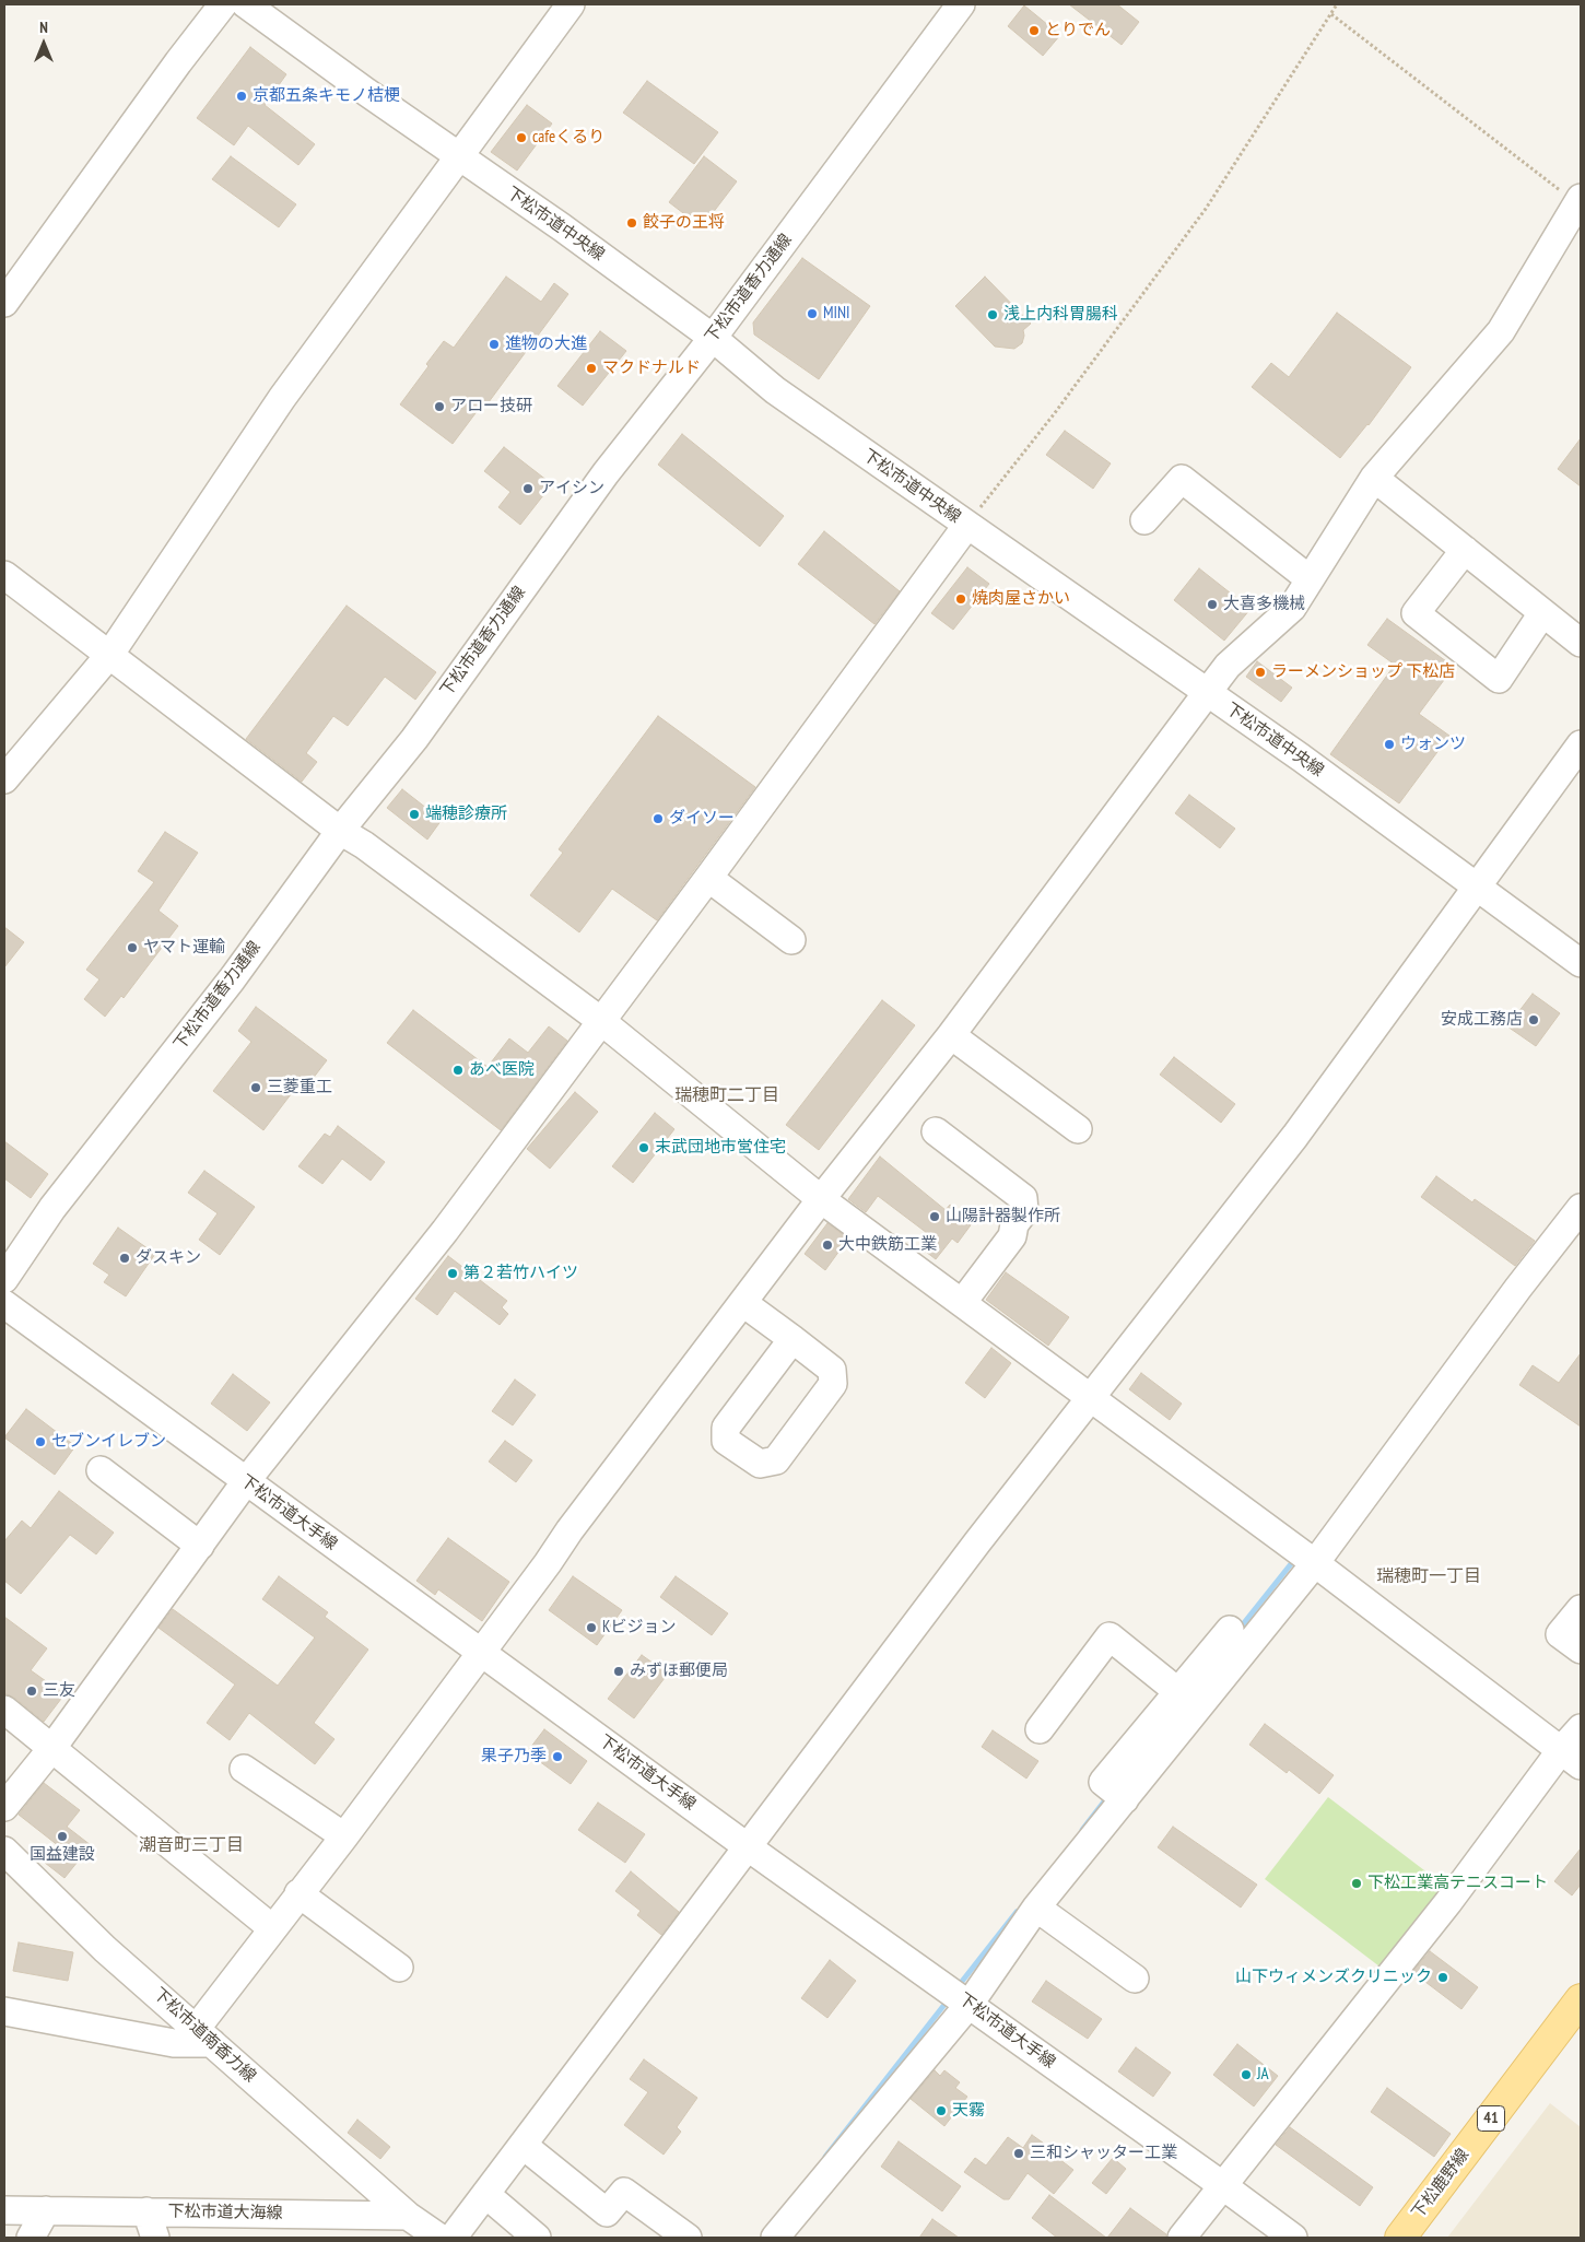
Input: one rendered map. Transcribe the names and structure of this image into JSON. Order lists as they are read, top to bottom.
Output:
{
  "streets": {
    "main road": ["41", "下松鹿野線"],
    "street": [
      "下松市道中央線",
      "下松市道香力通線",
      "下松市道大手線",
      "下松市道南香力線",
      "下松市道大海線"
    ]
  },
  "crossings": [
    ["下松市道中央線", "下松市道香力通線"],
    ["下松市道南香力線", "下松市道大海線"]
  ],
  "districts": ["瑞穂町二丁目", "瑞穂町一丁目", "潮音町三丁目"],
  "places": [
    "とりでん",
    "京都五条キモノ桔梗",
    "cafeくるり",
    "餃子の王将",
    "MINI",
    "浅上内科胃腸科",
    "進物の大進",
    "マクドナルド",
    "アロー技研",
    "アイシン",
    "焼肉屋さかい",
    "大喜多機械",
    "ラーメンショップ 下松店",
    "ウォンツ",
    "端穂診療所",
    "ダイソー",
    "ヤマト運輸",
    "安成工務店",
    "あべ医院",
    "三菱重工",
    "末武団地市営住宅",
    "山陽計器製作所",
    "大中鉄筋工業",
    "ダスキン",
    "第２若竹ハイツ",
    "セブンイレブン",
    "Kビジョン",
    "みずほ郵便局",
    "三友",
    "果子乃季",
    "国益建設",
    "下松工業高テニスコート",
    "山下ウィメンズクリニック",
    "JA",
    "天霧",
    "三和シャッター工業"
  ],
  "north": "top"
}
